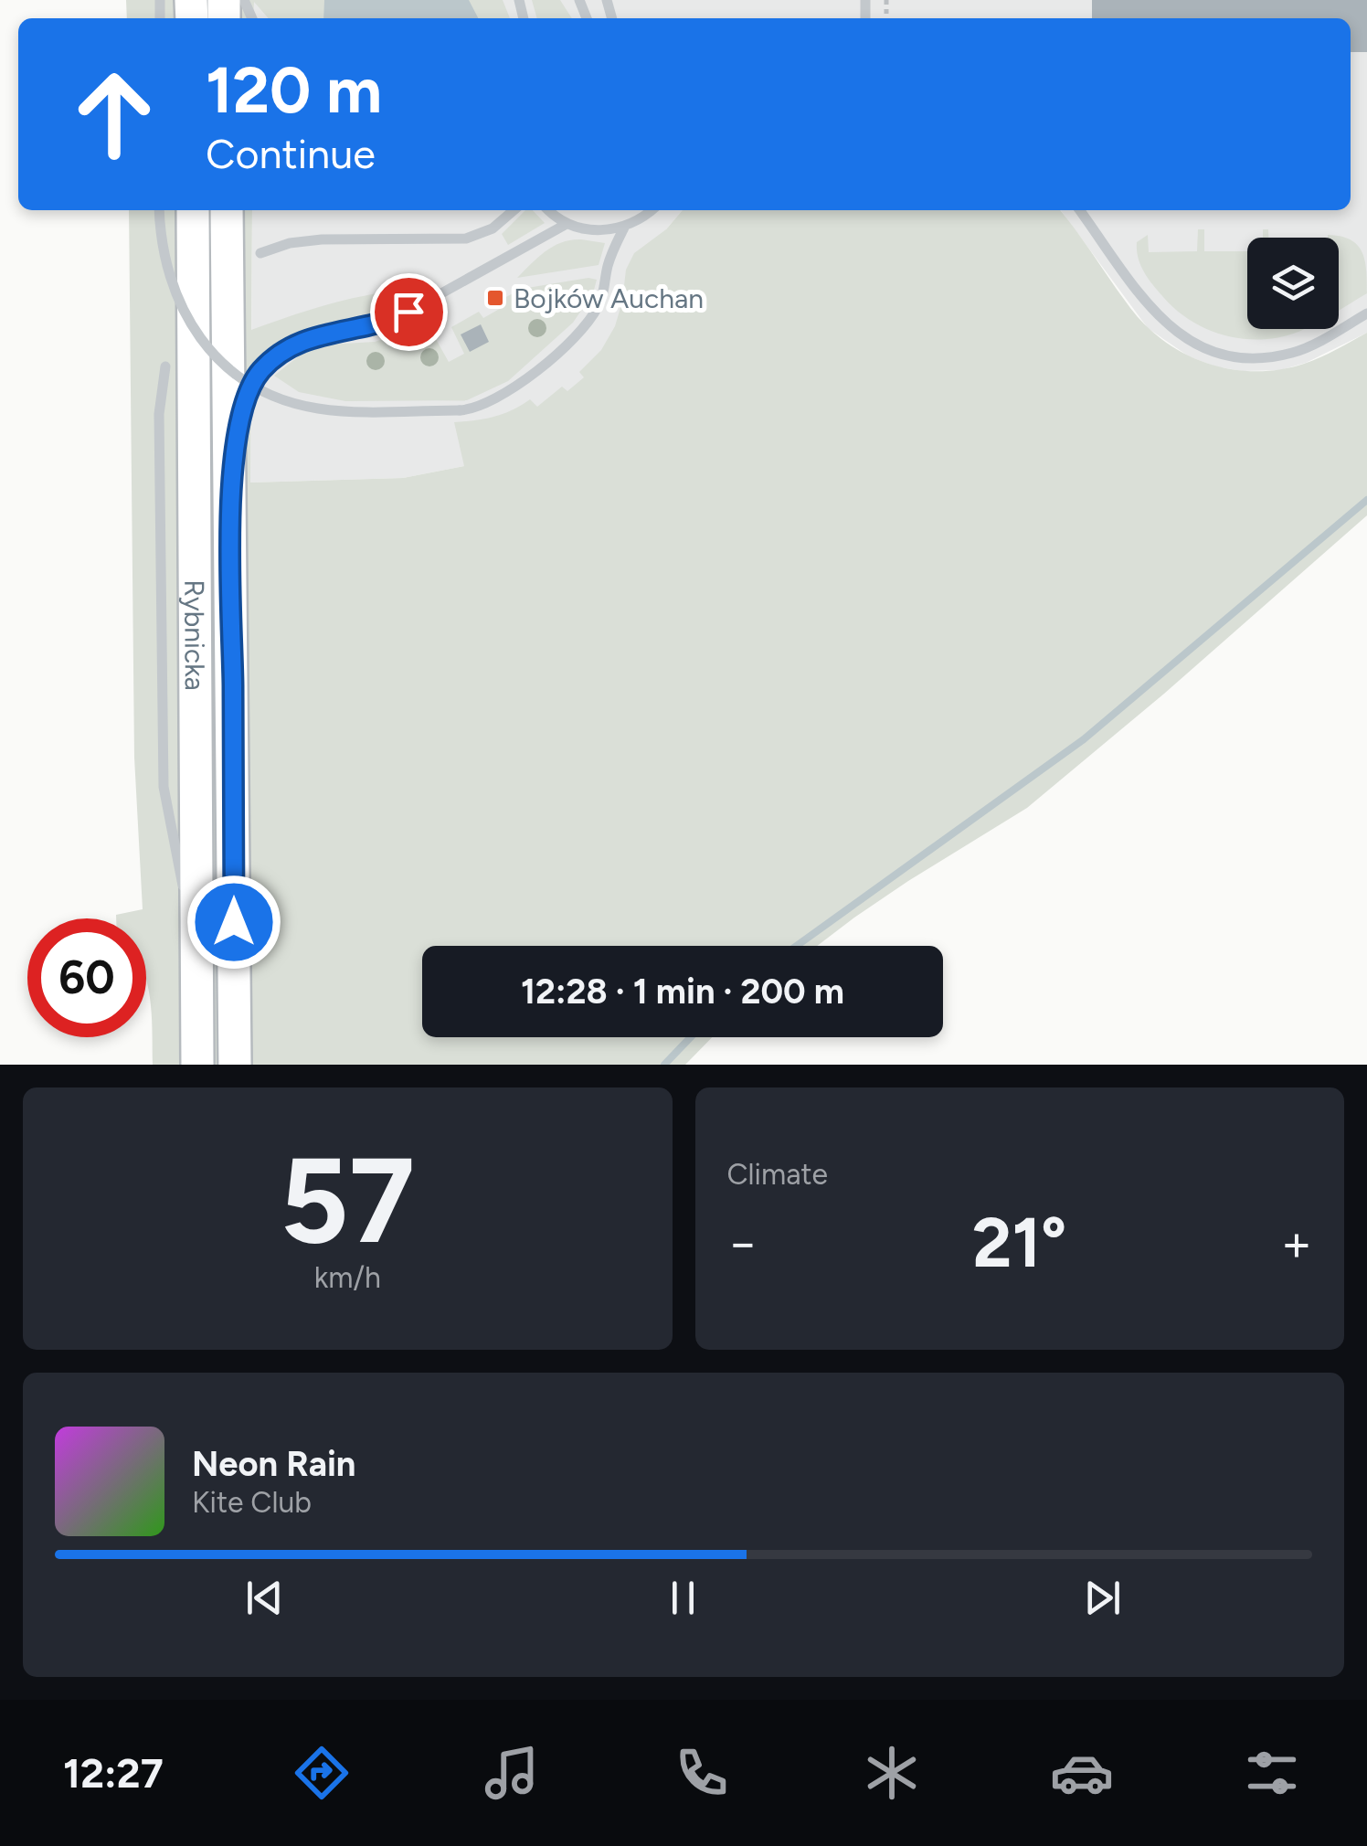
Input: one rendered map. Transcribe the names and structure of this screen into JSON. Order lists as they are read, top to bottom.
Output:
{
  "streets": {
    "main road": ["Rybnicka"]
  },
  "places": {
    "transit": ["Bojków Auchan"]
  },
  "page": {
    "turn": ["120 m", "Continue"],
    "limit": "60",
    "trip": "12:28 · 1 min · 200 m",
    "tile": [
      ["57", "km/h"],
      "Climate"
    ],
    "heat": ["−", "21°", "+"],
    "song": ["Neon Rain", "Kite Club"],
    "tabs": "12:27"
  }
}
